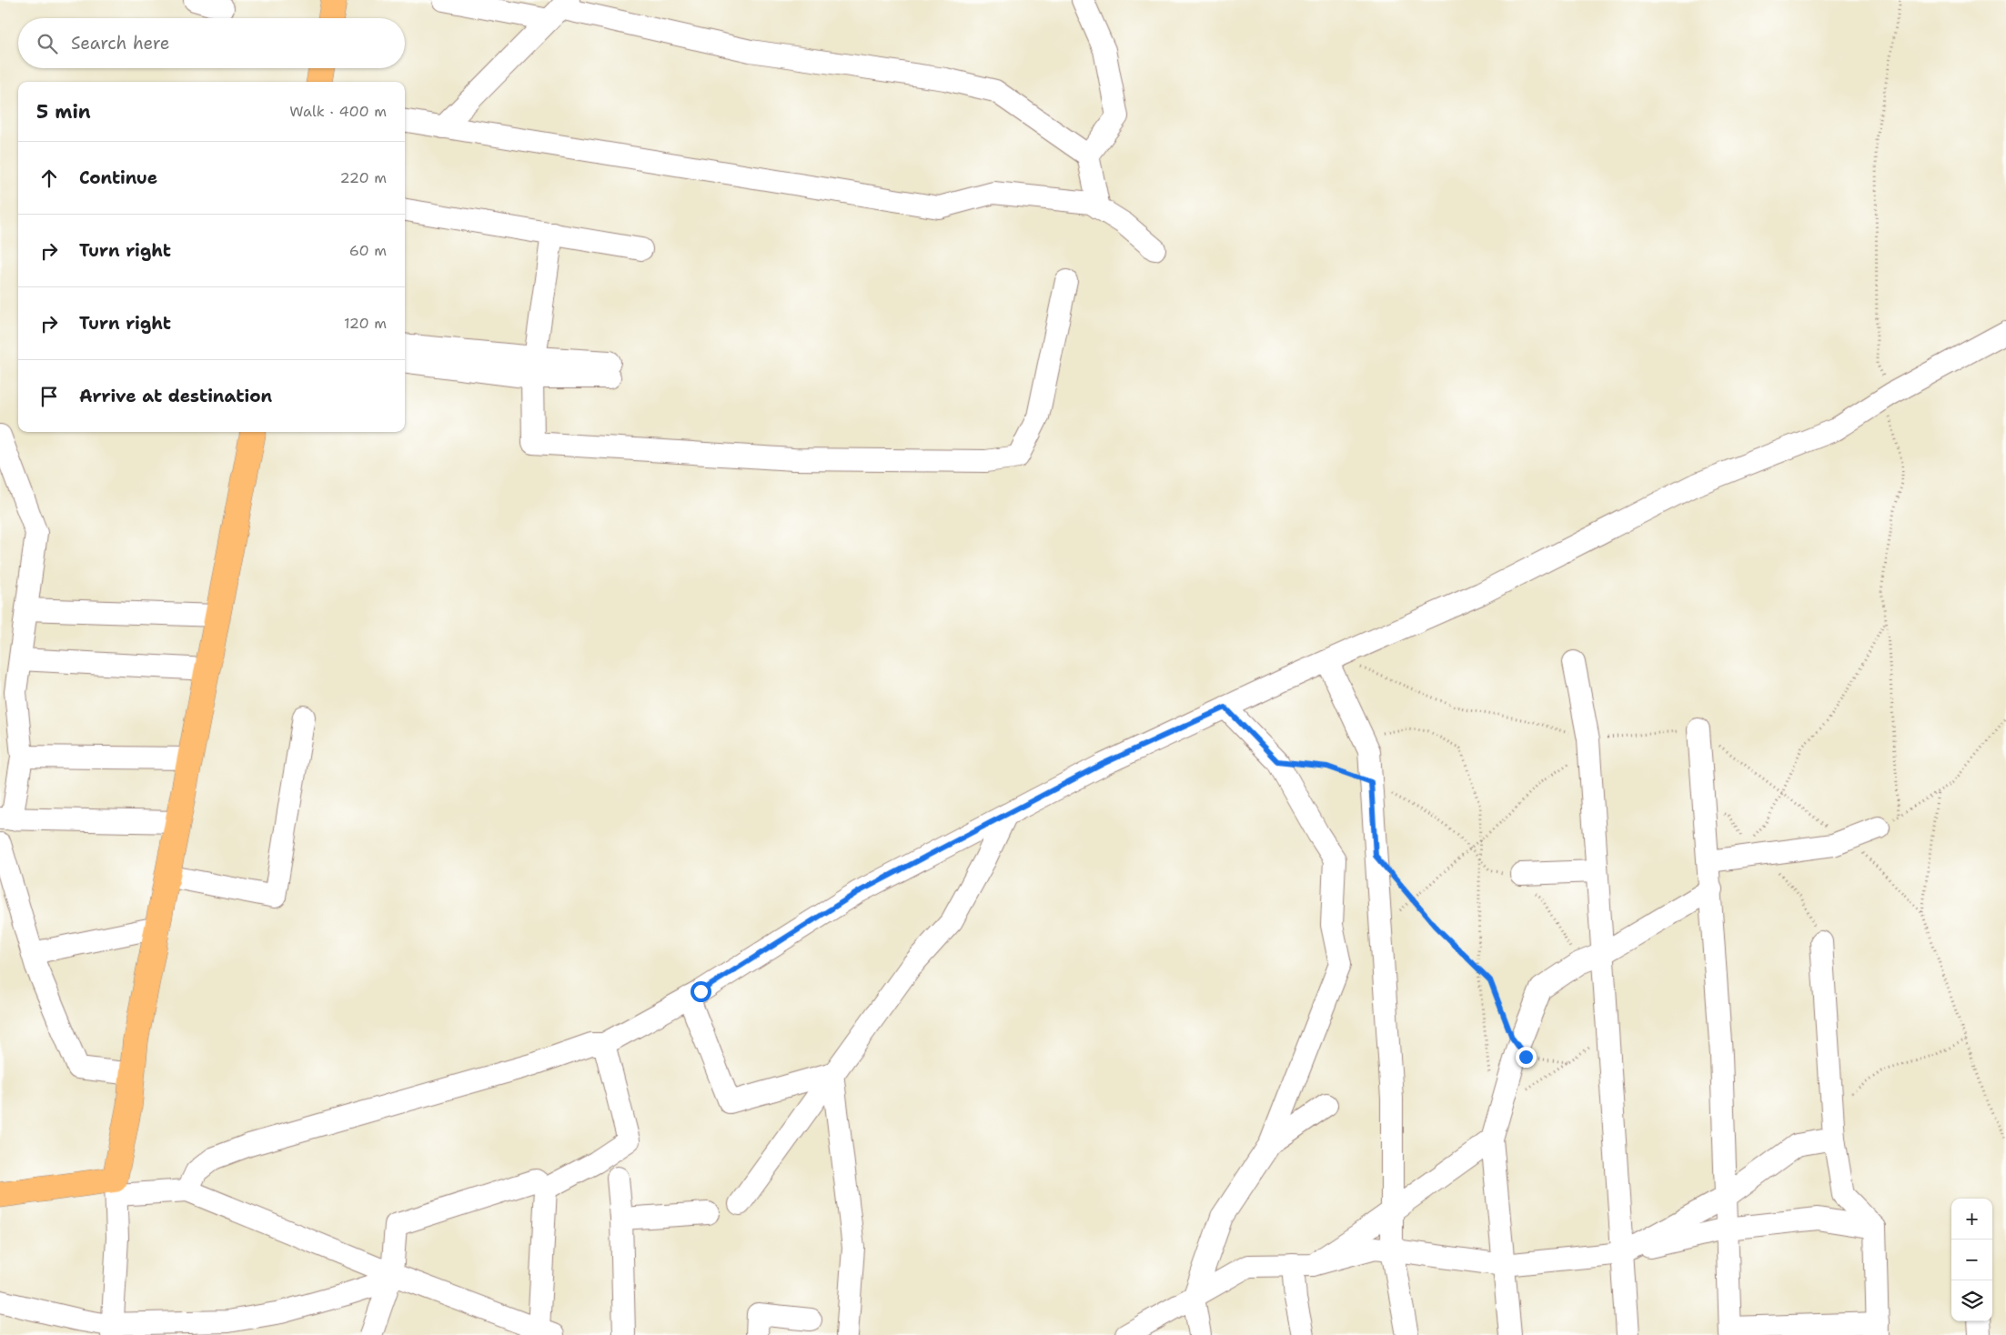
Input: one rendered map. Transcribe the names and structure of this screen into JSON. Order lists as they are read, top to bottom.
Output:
{
  "page": {
    "search": "Search here",
    "heading": ["5 min", "Walk · 400 m"],
    "list": [
      ["Continue", "220 m"],
      ["Turn right", "60 m"],
      ["Turn right", "120 m"],
      "Arrive at destination"
    ],
    "map_buttons": ["+", "−"]
  }
}
